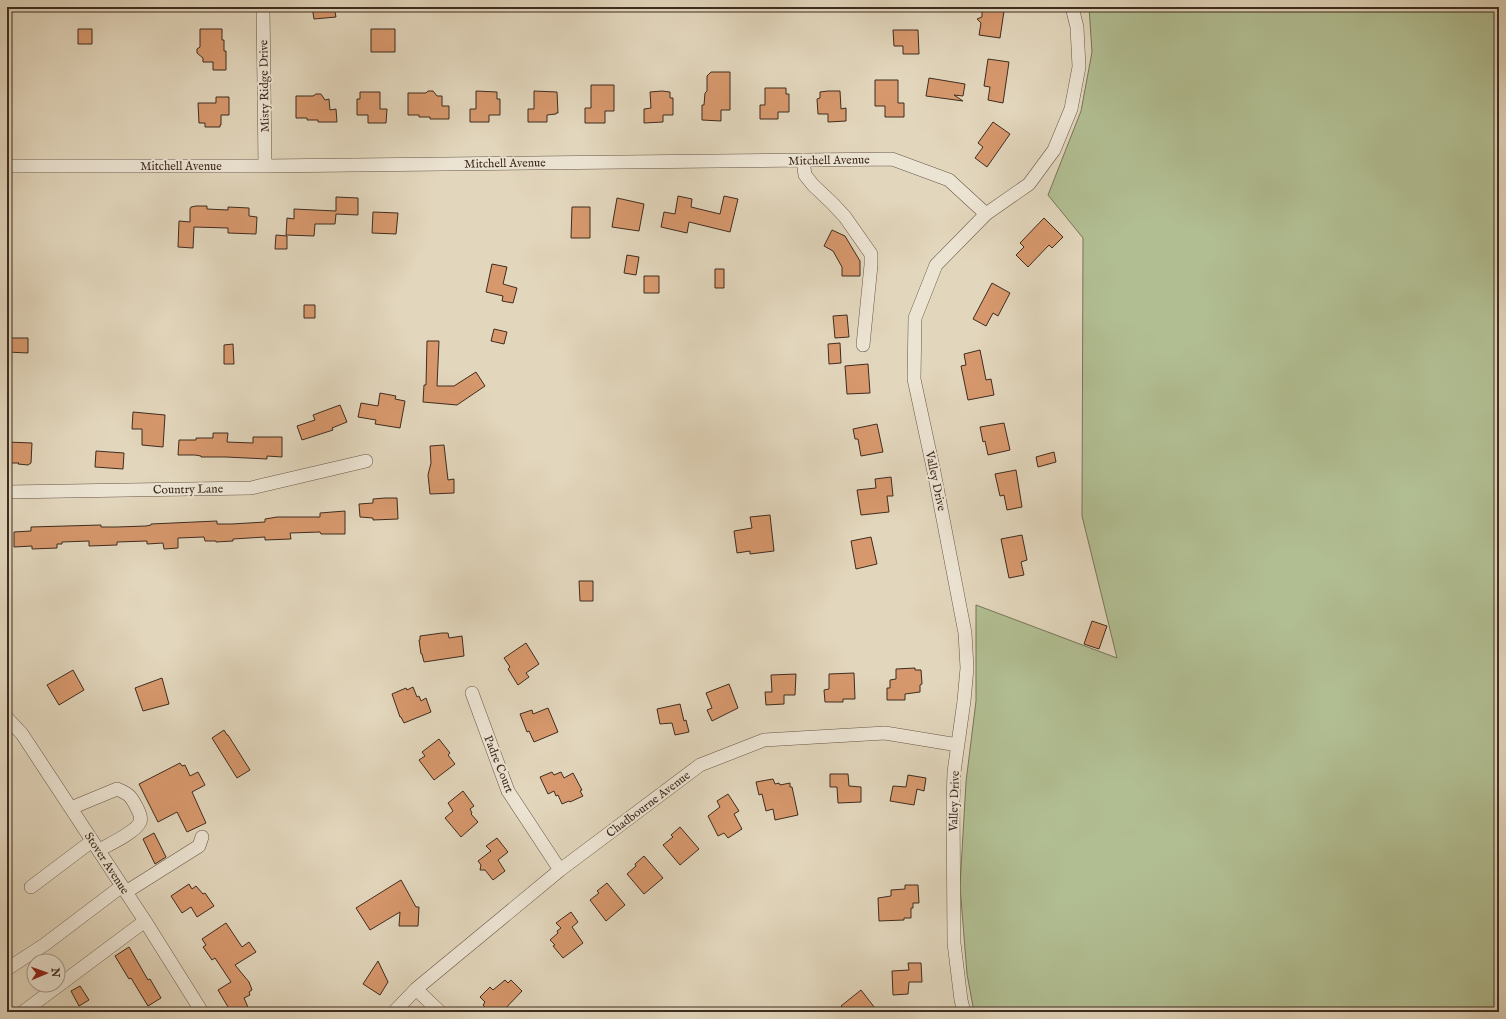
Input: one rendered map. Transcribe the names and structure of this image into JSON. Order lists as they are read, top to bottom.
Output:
{
  "streets": {
    "street": [
      "Misty Ridge Drive",
      "Mitchell Avenue",
      "Valley Drive",
      "Country Lane",
      "Padre Court",
      "Chadbourne Avenue",
      "Stover Avenue"
    ]
  },
  "crossings": [
    ["Misty Ridge Drive", "Mitchell Avenue"],
    ["Mitchell Avenue", "Valley Drive"],
    ["Valley Drive", "Chadbourne Avenue"],
    ["Padre Court", "Chadbourne Avenue"]
  ],
  "north": "right"
}
